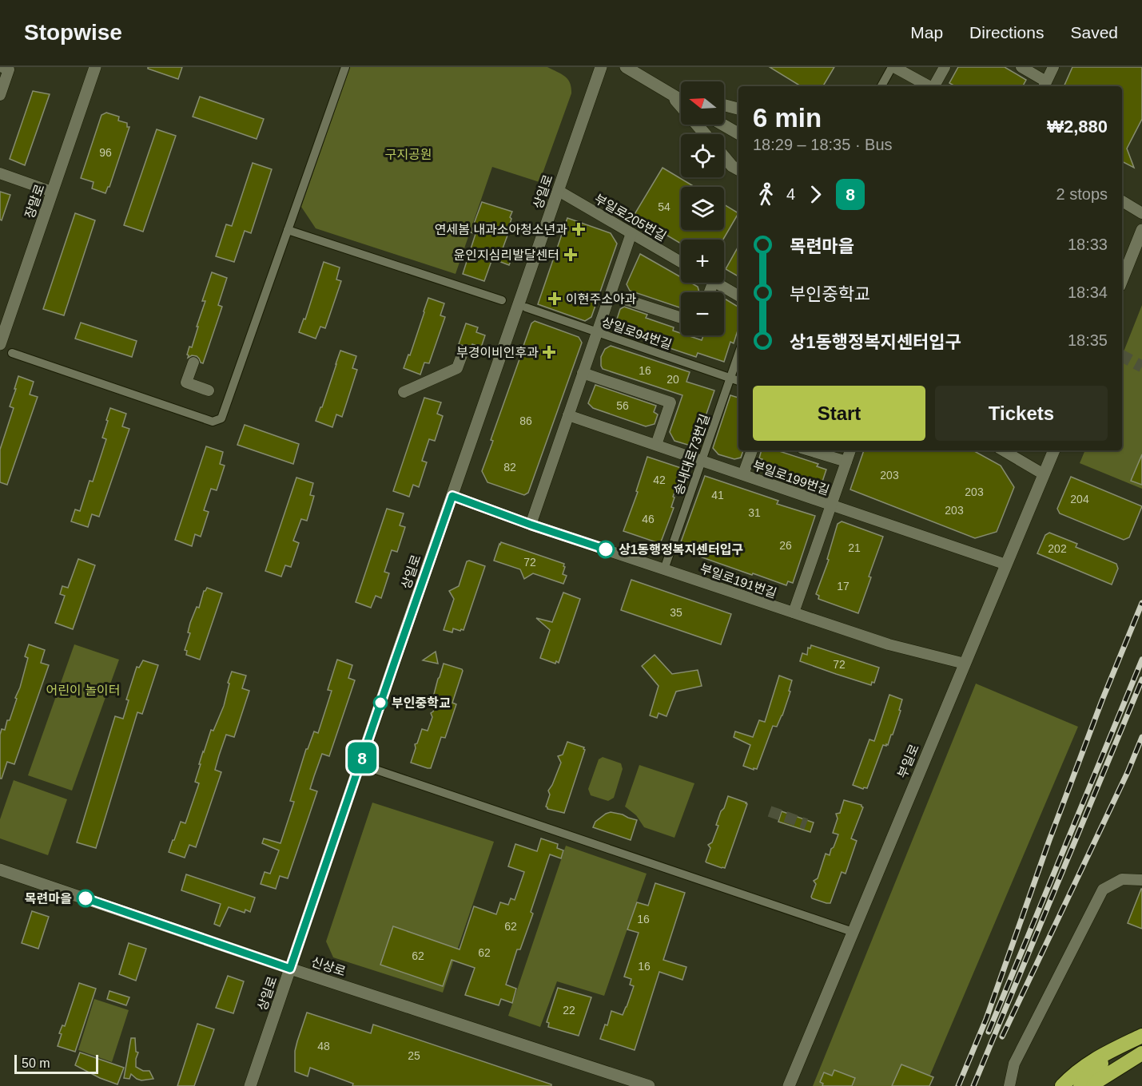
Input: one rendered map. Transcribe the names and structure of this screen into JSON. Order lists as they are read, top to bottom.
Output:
{
  "streets": {
    "street": [
      "상일로",
      "장말로",
      "부일로205번길",
      "상일로94번길",
      "송내대로73번길",
      "부일로199번길",
      "부일로191번길",
      "부일로",
      "신상로"
    ]
  },
  "crossings": [
    ["상일로", "부일로205번길"],
    ["상일로", "부일로191번길"],
    ["상일로", "신상로"],
    ["상일로94번길", "송내대로73번길"],
    ["송내대로73번길", "부일로199번길"],
    ["송내대로73번길", "부일로191번길"],
    ["부일로199번길", "부일로"],
    ["부일로191번길", "부일로"]
  ],
  "parks": ["구지공원", "어린이 놀이터"],
  "places": {
    "health": [
      "연세봄 내과소아청소년과",
      "윤인지심리발달센터",
      "이현주소아과",
      "부경이비인후과"
    ],
    "other": ["상1동행정복지센터입구", "부인중학교", "목련마을"]
  },
  "lines": ["bus line 8"],
  "house_numbers": [
    "96",
    "54",
    "16",
    "20",
    "56",
    "86",
    "82",
    "203",
    "42",
    "203",
    "41",
    "204",
    "203",
    "31",
    "46",
    "26",
    "21",
    "202",
    "72",
    "17",
    "35",
    "72",
    "16",
    "62",
    "62",
    "62",
    "16",
    "22",
    "48",
    "25"
  ],
  "scale_bar": "50 m",
  "north": "left",
  "page": {
    "header": "Stopwise",
    "nav": ["Map", "Directions", "Saved"],
    "on_map": "8",
    "map_buttons": ["+", "−"],
    "heading": ["6 min", "18:29 – 18:35 · Bus", "₩2,880"],
    "legs": ["4", "8", "2 stops"],
    "list": [
      {
        "name": "목련마을",
        "value": "18:33"
      },
      {
        "name": "부인중학교",
        "value": "18:34"
      },
      {
        "name": "상1동행정복지센터입구",
        "value": "18:35"
      }
    ],
    "buttons": ["Start", "Tickets"],
    "scale": "50 m"
  }
}
